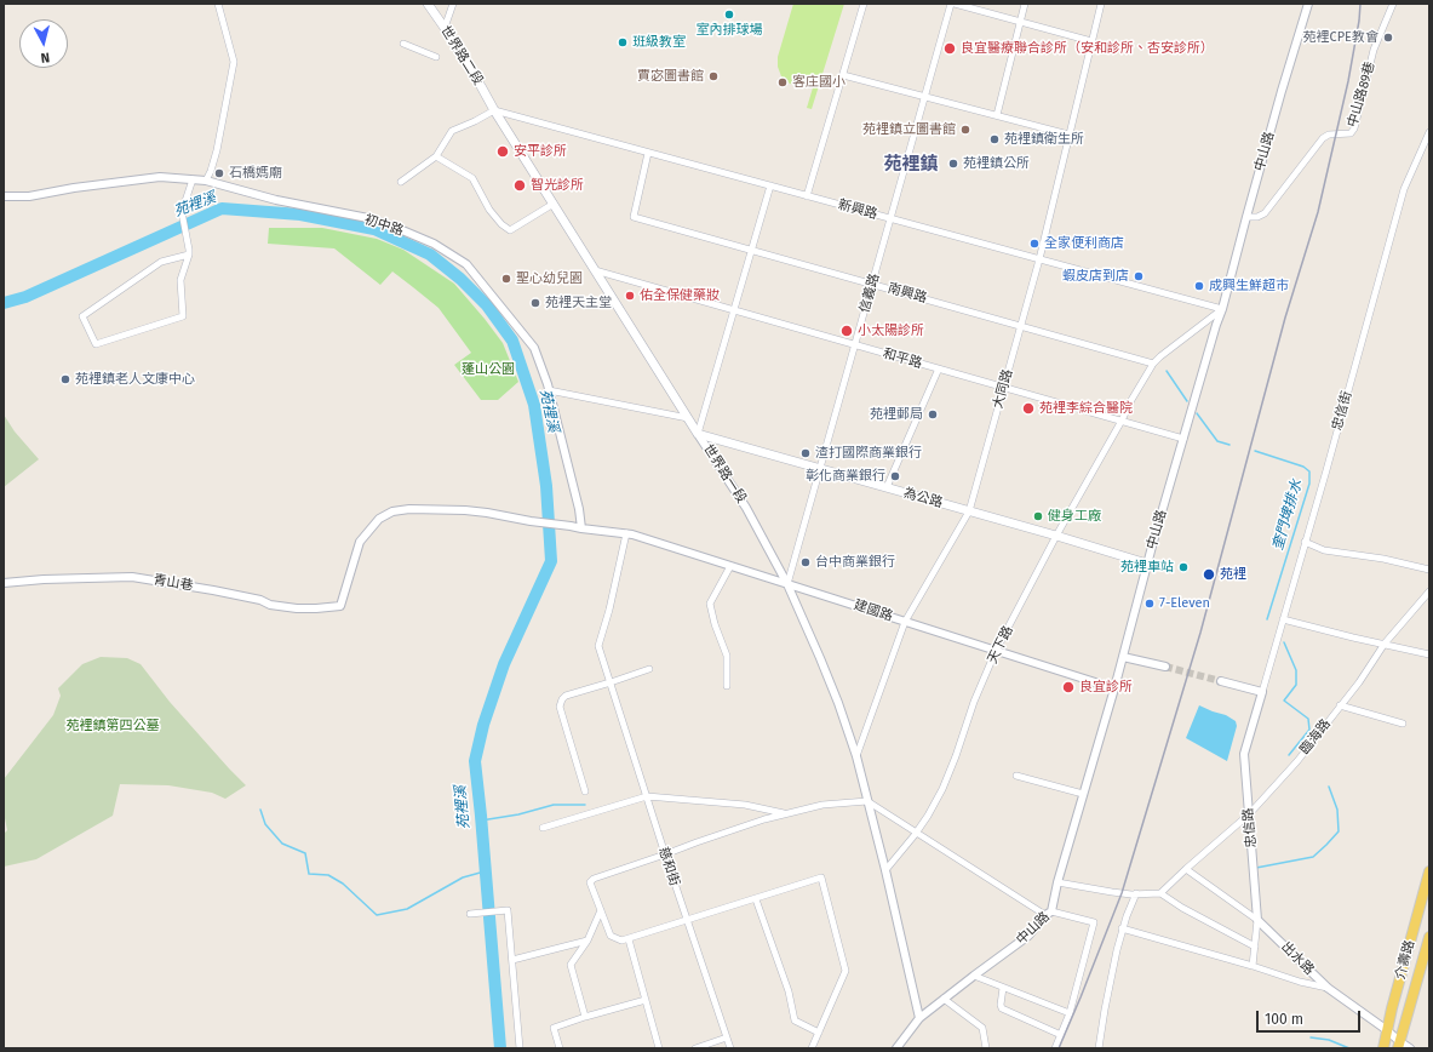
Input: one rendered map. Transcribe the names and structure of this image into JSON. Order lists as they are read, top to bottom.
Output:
{
  "streets": {
    "main road": [
      "世界路二段",
      "世界路一段",
      "為公路",
      "介壽路"
    ],
    "street": [
      "中山路89巷",
      "中山路",
      "新興路",
      "初中路",
      "信義路",
      "南興路",
      "和平路",
      "大同路",
      "忠信街",
      "青山巷",
      "建國路",
      "天下路",
      "臨海路",
      "忠信路",
      "慈和街",
      "出水路"
    ]
  },
  "crossings": [
    ["世界路二段", "新興路"],
    ["世界路二段", "世界路一段"],
    ["中山路89巷", "中山路"],
    ["中山路", "新興路"],
    ["中山路", "和平路"],
    ["中山路", "為公路"],
    ["中山路", "建國路"],
    ["中山路", "天下路"],
    ["新興路", "信義路"],
    ["新興路", "南興路"],
    ["新興路", "大同路"],
    ["新興路", "世界路一段"],
    ["新興路", "天下路"],
    ["初中路", "建國路"],
    ["信義路", "南興路"],
    ["信義路", "和平路"],
    ["信義路", "世界路一段"],
    ["信義路", "為公路"],
    ["信義路", "建國路"],
    ["南興路", "大同路"],
    ["南興路", "天下路"],
    ["和平路", "大同路"],
    ["和平路", "世界路一段"],
    ["和平路", "天下路"],
    ["大同路", "世界路一段"],
    ["大同路", "為公路"],
    ["大同路", "建國路"],
    ["忠信街", "忠信路"],
    ["世界路一段", "為公路"],
    ["世界路一段", "建國路"],
    ["世界路一段", "天下路"],
    ["為公路", "天下路"],
    ["青山巷", "建國路"],
    ["建國路", "天下路"],
    ["建國路", "慈和街"],
    ["臨海路", "忠信路"],
    ["臨海路", "出水路"],
    ["忠信路", "出水路"],
    ["出水路", "介壽路"]
  ],
  "districts": ["苑裡鎮"],
  "water": ["苑裡溪", "奎門埤排水"],
  "parks": ["蓬山公園", "苑裡鎮第四公墓"],
  "places": [
    "室內排球場",
    "苑裡CPE教會",
    "班級教室",
    "良宜醫療聯合診所（安和診所、杏安診所）",
    "賈宓圖書館",
    "客庄國小",
    "苑裡鎮立圖書館",
    "苑裡鎮衛生所",
    "安平診所",
    "苑裡鎮公所",
    "石橋媽廟",
    "智光診所",
    "全家便利商店",
    "蝦皮店到店",
    "聖心幼兒園",
    "成興生鮮超市",
    "佑全保健藥妝",
    "苑裡天主堂",
    "小太陽診所",
    "苑裡鎮老人文康中心",
    "苑裡李綜合醫院",
    "苑裡郵局",
    "渣打國際商業銀行",
    "彰化商業銀行",
    "健身工廠",
    "台中商業銀行",
    "苑裡車站",
    "苑裡",
    "7-Eleven",
    "良宜診所"
  ],
  "scale_bar": "100 m",
  "north": "bottom"
}
